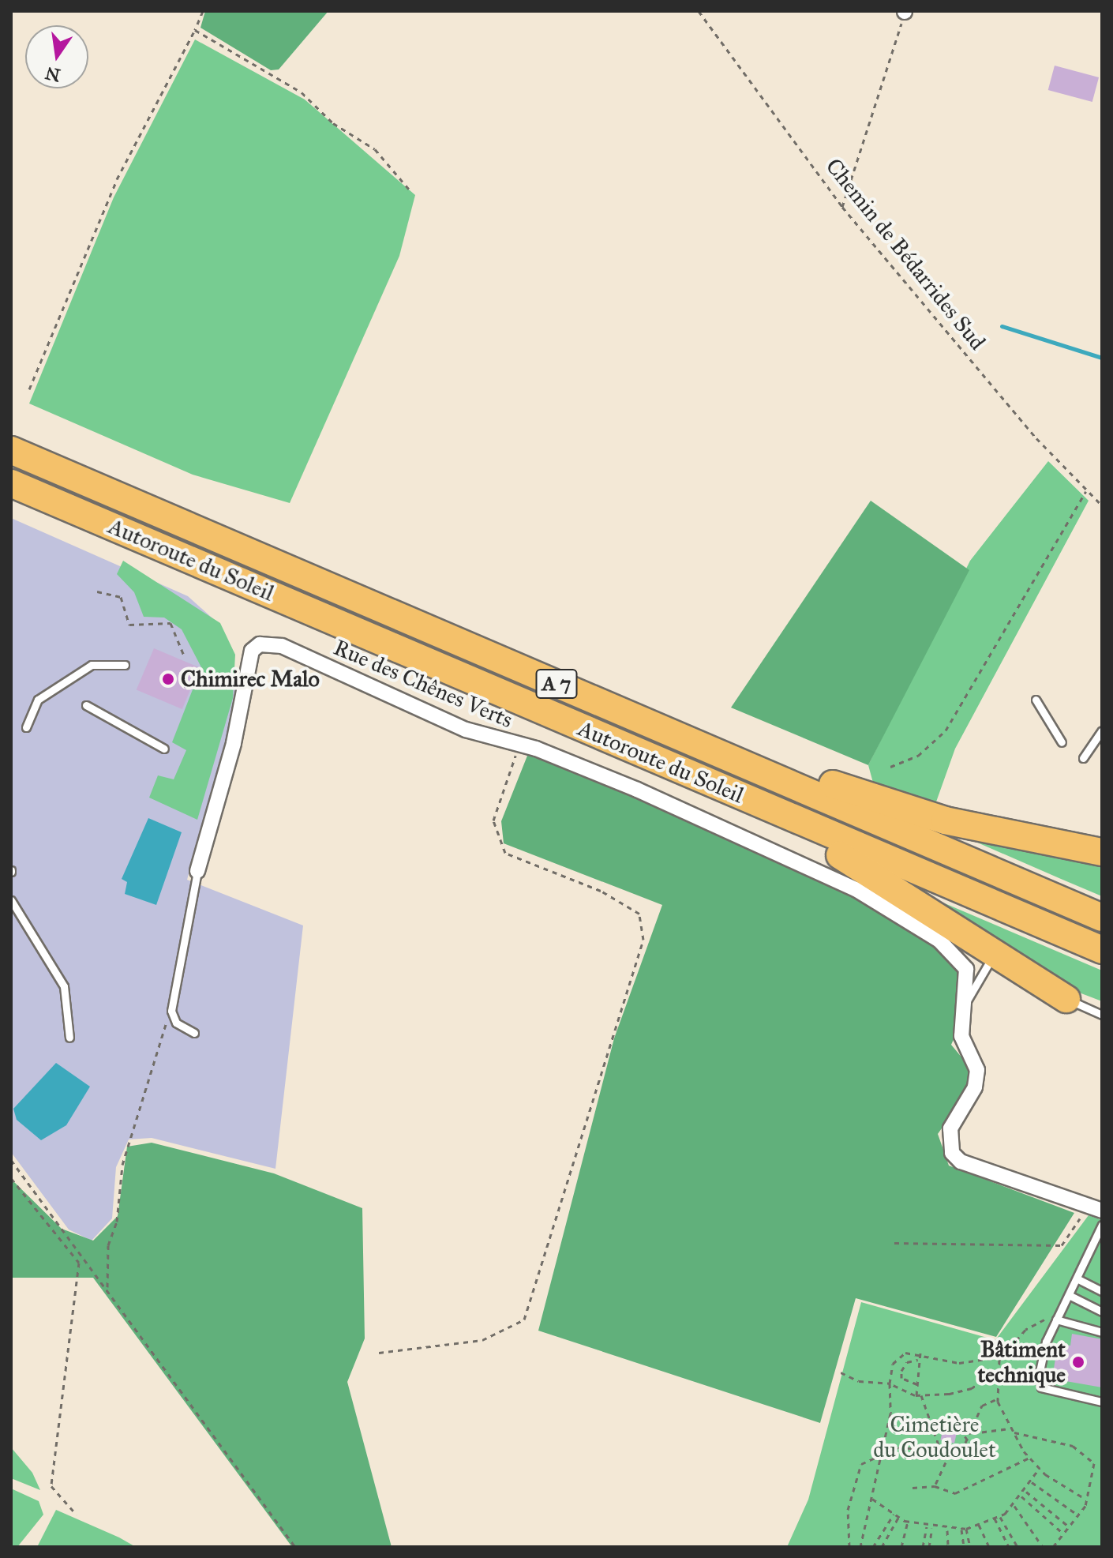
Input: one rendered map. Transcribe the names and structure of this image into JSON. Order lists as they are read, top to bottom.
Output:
{
  "streets": {
    "highway": ["Autoroute du Soleil", "A 7"],
    "street": ["Rue des Chênes Verts"],
    "path": ["Chemin de Bédarrides Sud"]
  },
  "parks": ["Cimetière du Coudoulet"],
  "places": ["Chimirec Malo", "Bâtiment technique"],
  "north": "bottom"
}
